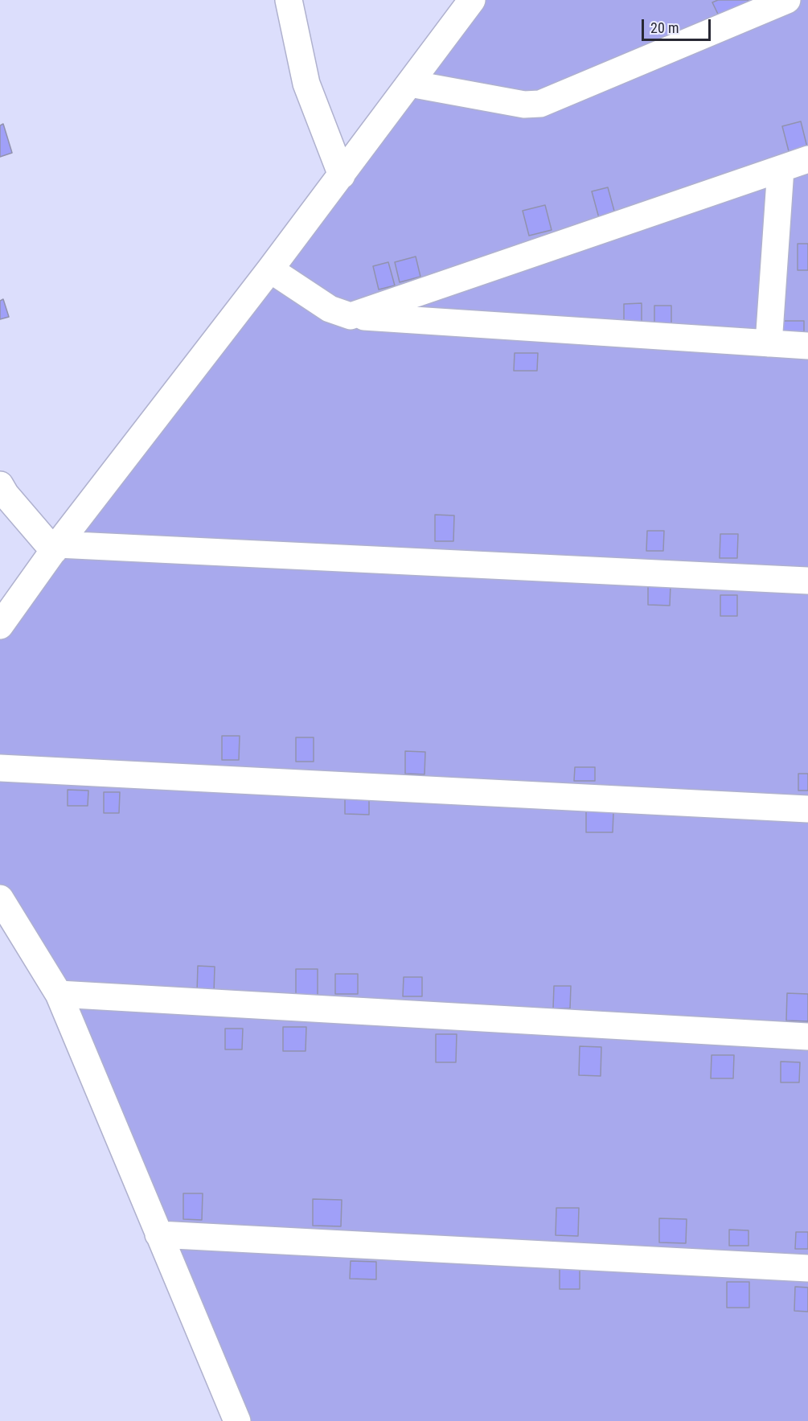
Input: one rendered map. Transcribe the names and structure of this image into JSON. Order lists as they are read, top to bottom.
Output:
{
  "scale_bar": "20 m"
}
